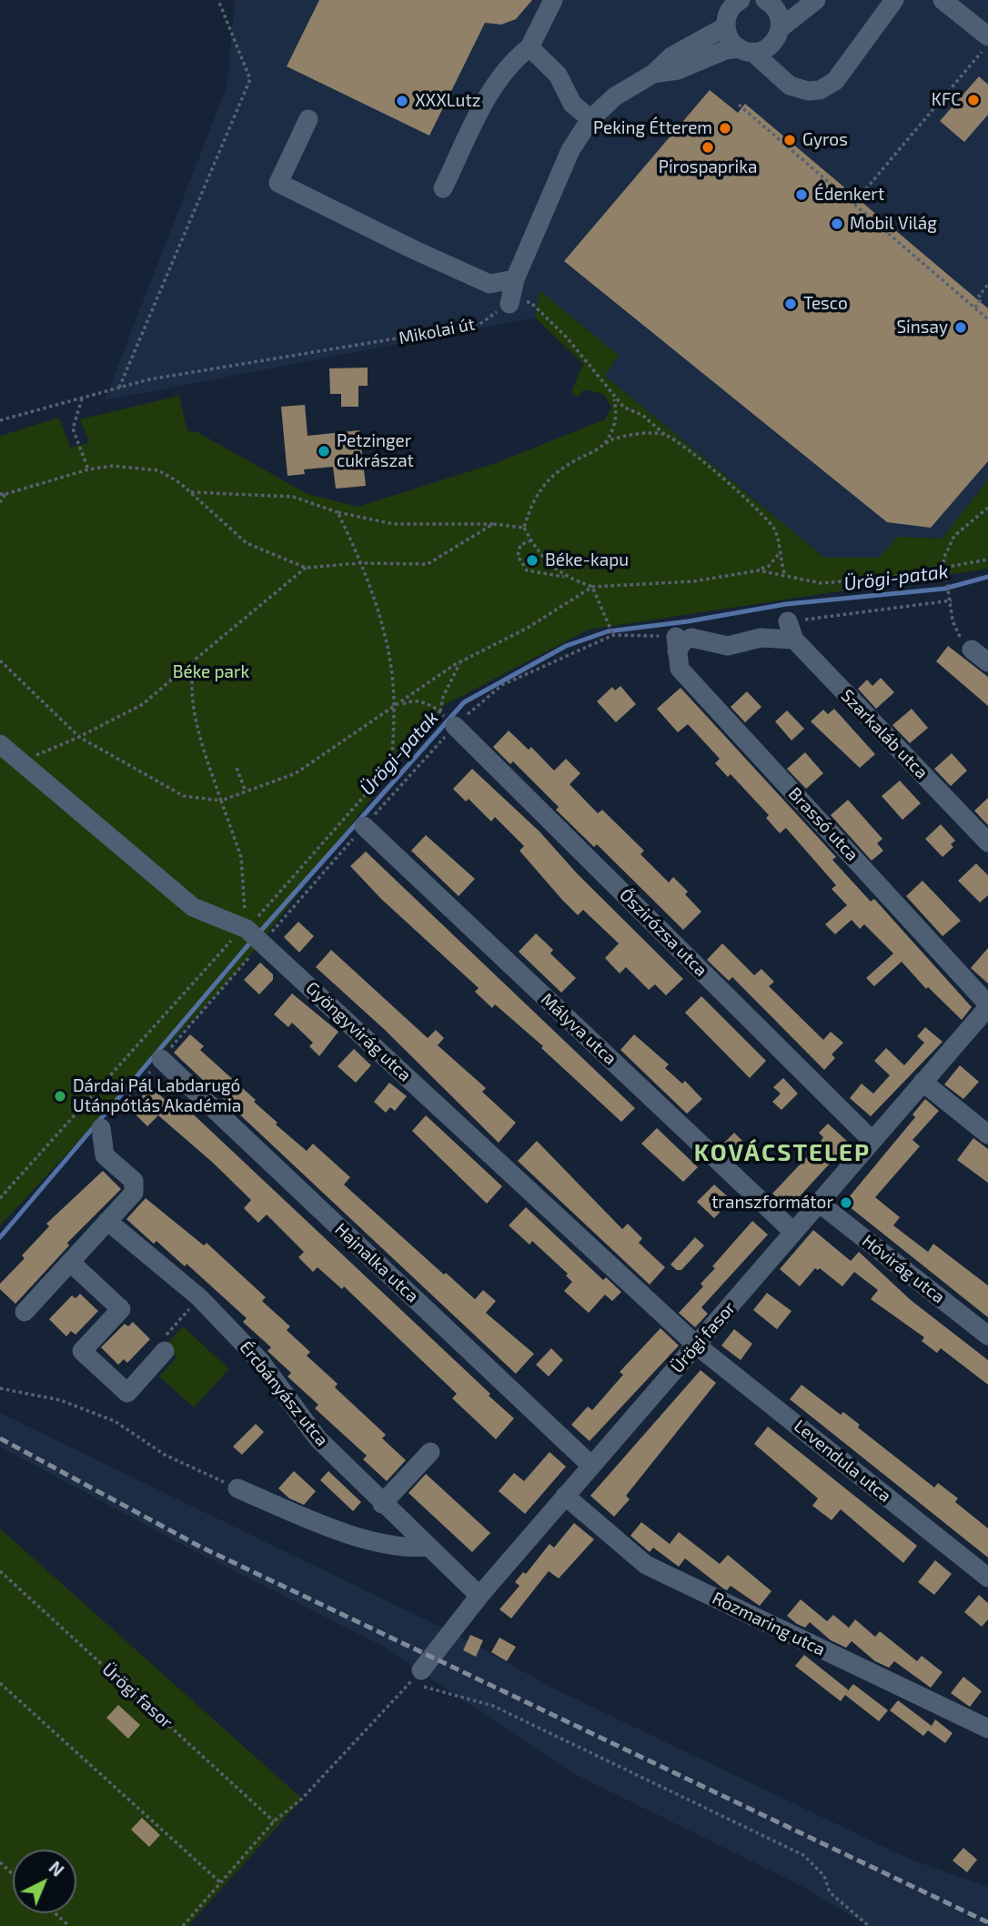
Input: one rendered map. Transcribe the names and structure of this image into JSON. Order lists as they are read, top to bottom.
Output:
{
  "streets": {
    "street": [
      "Szarkaláb utca",
      "Brassó utca",
      "Őszirózsa utca",
      "Mályva utca",
      "Gyöngyvirág utca",
      "Hajnalka utca",
      "Hóvirág utca",
      "Ürögi fasor",
      "Ércbányász utca",
      "Levendula utca",
      "Rozmaring utca"
    ],
    "path": ["Mikolai út"]
  },
  "crossings": [
    ["Szarkaláb utca", "Brassó utca"],
    ["Brassó utca", "Ürögi fasor"],
    ["Őszirózsa utca", "Ürögi fasor"],
    ["Mályva utca", "Ürögi fasor"],
    ["Gyöngyvirág utca", "Ürögi fasor"],
    ["Gyöngyvirág utca", "Levendula utca"],
    ["Hajnalka utca", "Ürögi fasor"],
    ["Hóvirág utca", "Ürögi fasor"],
    ["Ürögi fasor", "Ércbányász utca"],
    ["Ürögi fasor", "Levendula utca"],
    ["Ürögi fasor", "Rozmaring utca"]
  ],
  "districts": ["KOVÁCSTELEP"],
  "water": ["Ürögi-patak"],
  "parks": ["Béke park"],
  "places": [
    "KFC",
    "XXXLutz",
    "Peking Étterem",
    "Gyros",
    "Pirospaprika",
    "Édenkert",
    "Mobil Világ",
    "Tesco",
    "Sinsay",
    "Petzinger cukrászat",
    "Béke-kapu",
    "Dárdai Pál Labdarugó Utánpótlás Akadémia",
    "transzformátor"
  ],
  "north": "top right"
}
